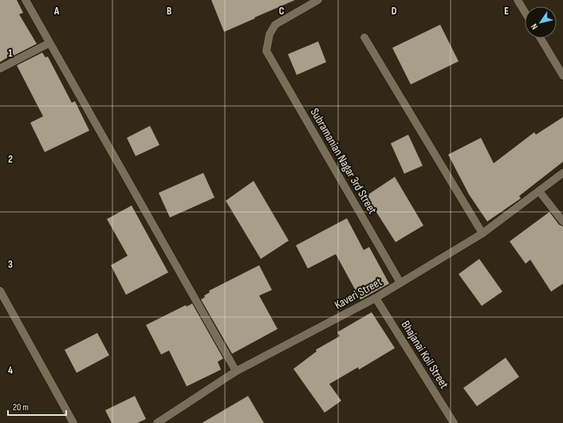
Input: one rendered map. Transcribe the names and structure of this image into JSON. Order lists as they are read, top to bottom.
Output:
{
  "streets": {
    "street": ["Subramanian Nagar 3rd Street", "Kaveri Street", "Bhajanai Koil Street"]
  },
  "crossings": [
    ["Subramanian Nagar 3rd Street", "Kaveri Street"],
    ["Kaveri Street", "Bhajanai Koil Street"]
  ],
  "scale_bar": "20 m",
  "north": "bottom left",
  "grid": {
    "columns": [
      "A",
      "B",
      "C",
      "D",
      "E"
    ],
    "rows": [
      "1",
      "2",
      "3",
      "4"
    ]
  }
}
